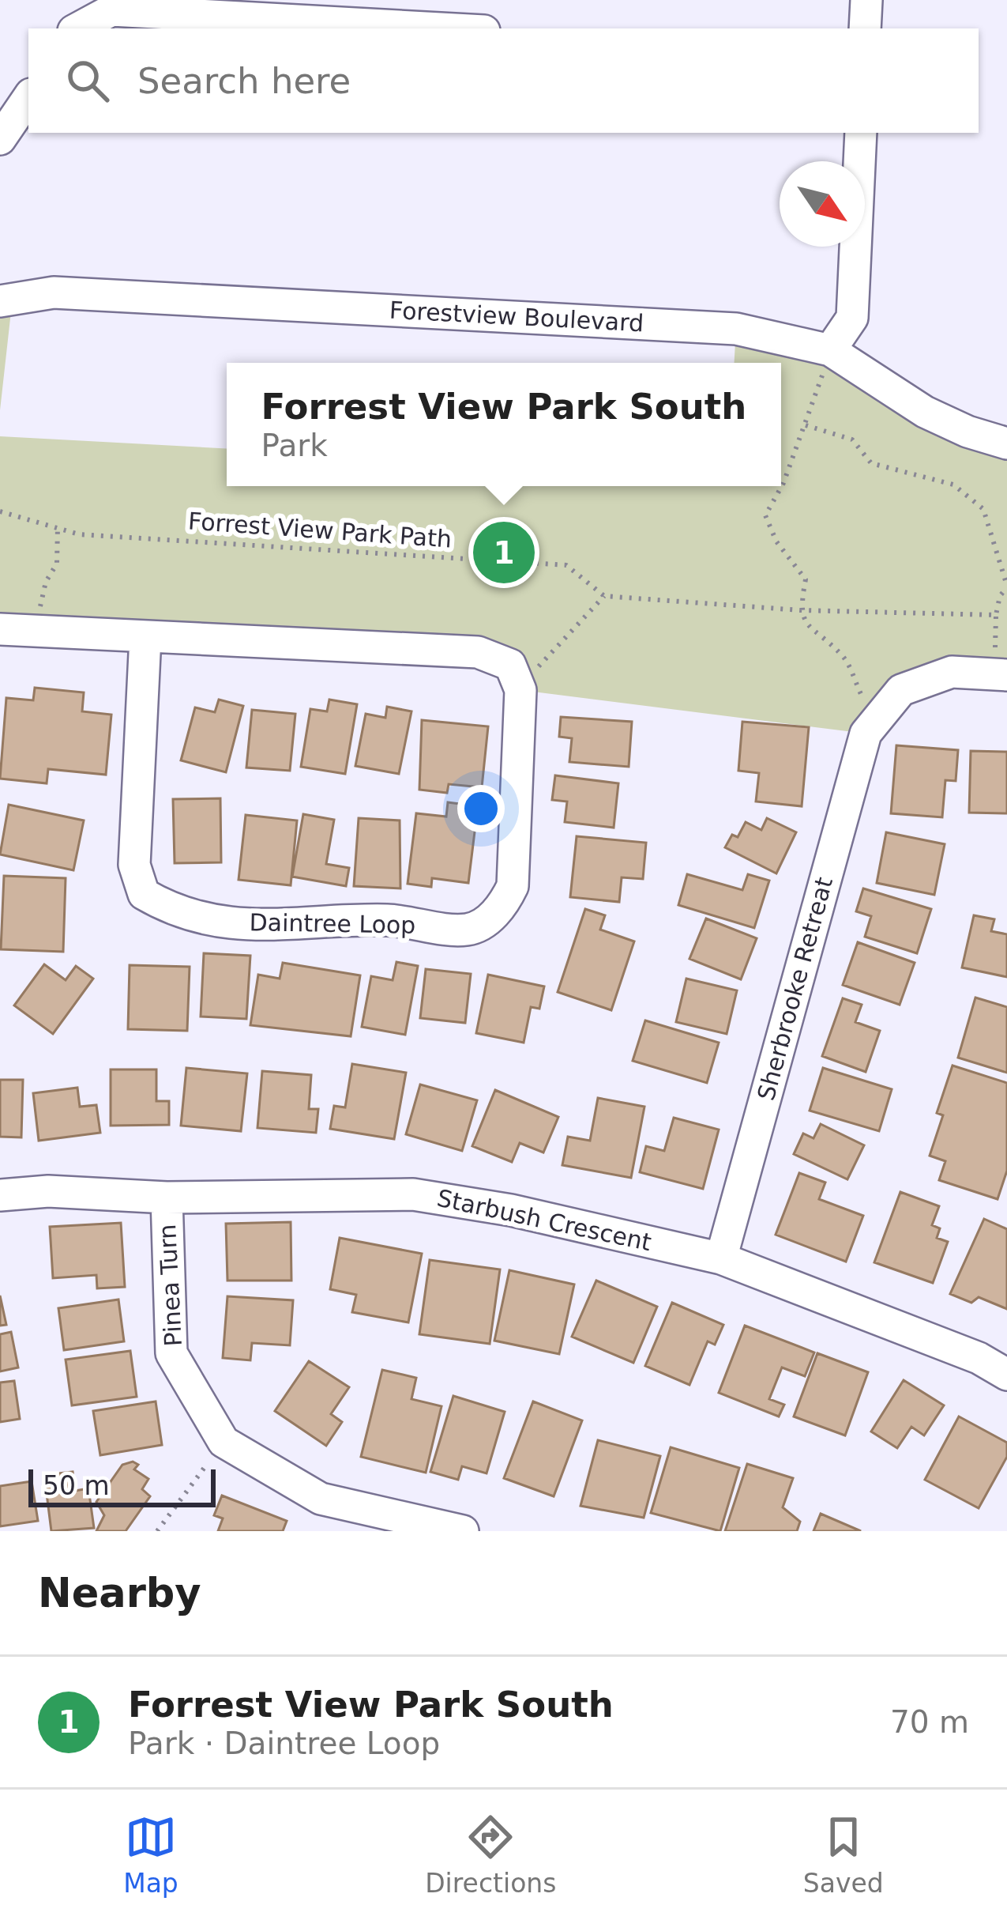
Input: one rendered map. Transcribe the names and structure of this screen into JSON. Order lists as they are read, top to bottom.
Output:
{
  "streets": {
    "street": [
      "Forestview Boulevard",
      "Daintree Loop",
      "Sherbrooke Retreat",
      "Starbush Crescent",
      "Pinea Turn"
    ],
    "path": ["Forrest View Park Path"]
  },
  "crossings": [
    ["Sherbrooke Retreat", "Starbush Crescent"],
    ["Starbush Crescent", "Pinea Turn"]
  ],
  "scale_bar": "50 m",
  "north": "bottom right",
  "page": {
    "search": "Search here",
    "popup": ["Forrest View Park South", "Park"],
    "pins": "1",
    "scale": "50 m",
    "heading": "Nearby",
    "list": [
      {
        "mark": "1",
        "name": "Forrest View Park South",
        "note": "Park · Daintree Loop",
        "value": "70 m"
      }
    ],
    "nav": ["Map", "Directions", "Saved"]
  }
}
